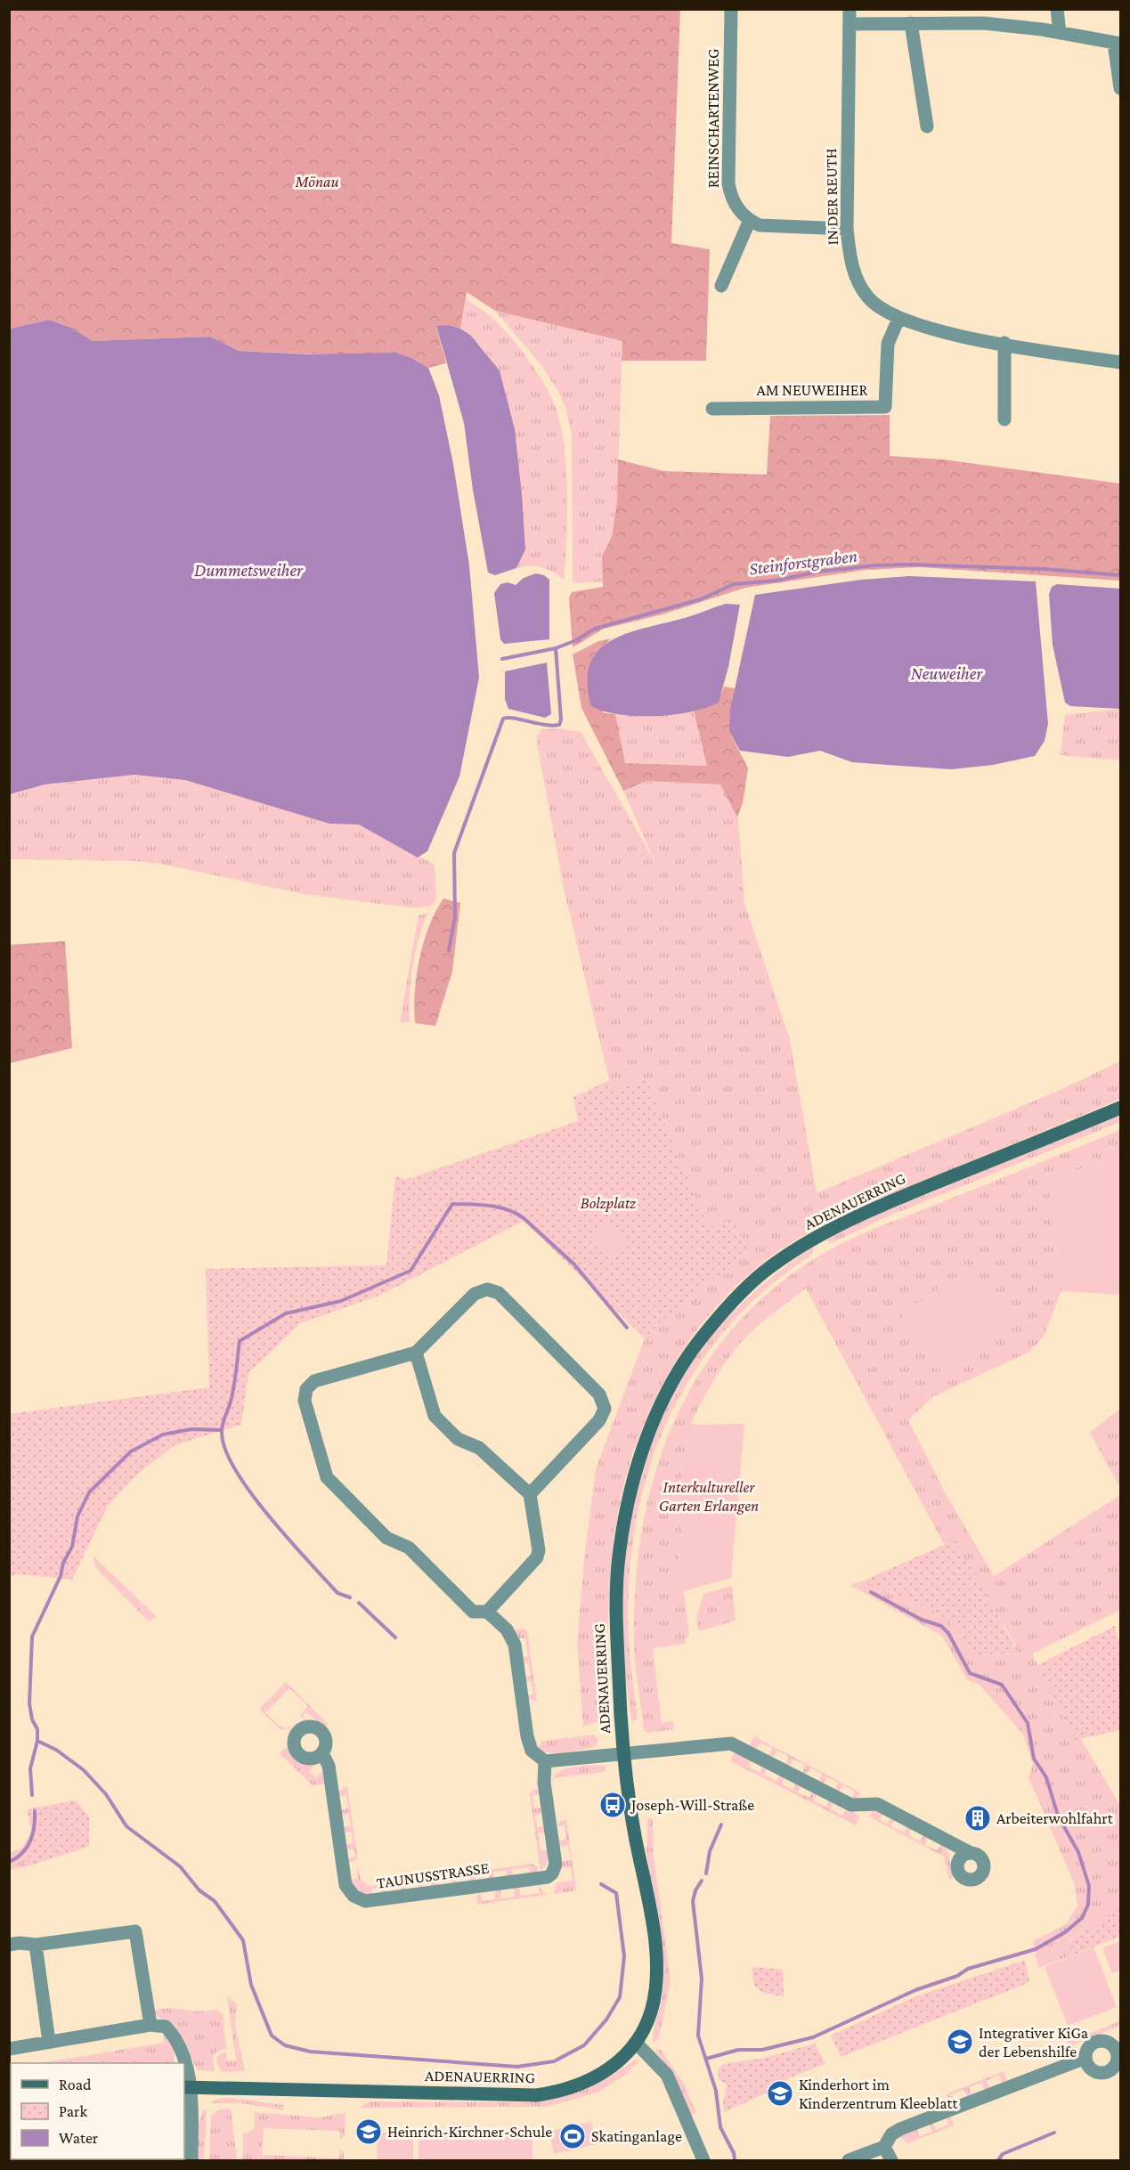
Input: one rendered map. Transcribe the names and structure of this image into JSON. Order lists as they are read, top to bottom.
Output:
{
  "streets": {
    "main road": ["ADENAUERRING"],
    "street": [
      "REINSCHARTENWEG",
      "IN DER REUTH",
      "AM NEUWEIHER",
      "TAUNUSSTRASSE"
    ]
  },
  "crossings": [
    ["IN DER REUTH", "AM NEUWEIHER"]
  ],
  "water": ["Steinforstgraben", "Dummetsweiher", "Neuweiher"],
  "parks": ["Mönau", "Bolzplatz", "Interkultureller Garten Erlangen"],
  "places": {
    "bus stop": ["Joseph-Will-Straße"],
    "building": ["Arbeiterwohlfahrt"],
    "school or university": ["Integrativer KiGa der Lebenshilfe", "Kinderhort im Kinderzentrum Kleeblatt", "Heinrich-Kirchner-Schule"],
    "sports": ["Skatinganlage"]
  },
  "legend": ["Road", "Park", "Water"]
}
